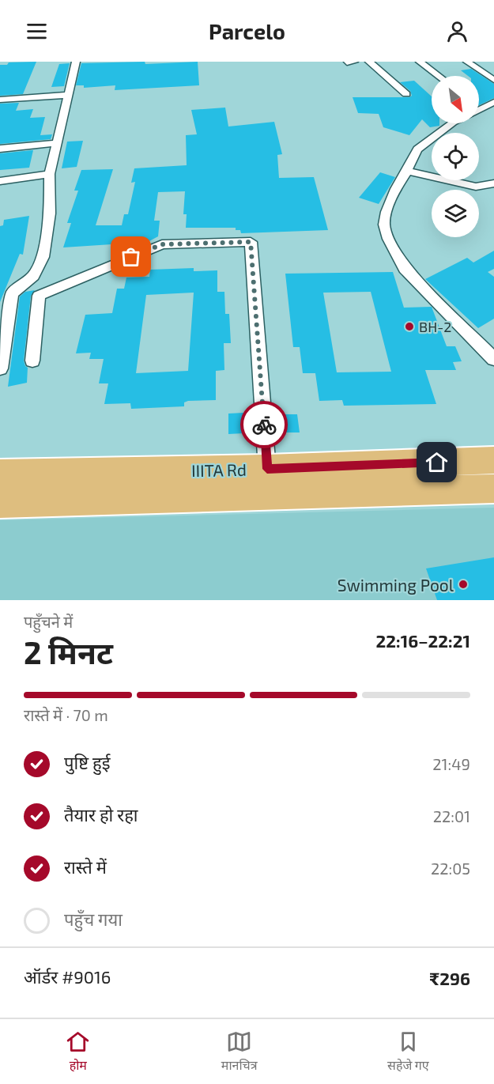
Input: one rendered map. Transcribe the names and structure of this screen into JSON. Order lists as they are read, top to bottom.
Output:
{
  "streets": {
    "main road": ["IIITA Rd"]
  },
  "places": ["BH-2", "Swimming Pool"],
  "north": "bottom right",
  "page": {
    "header": "Parcelo",
    "heading": ["2 मिनट", "पहुँचने में", "22:16–22:21"],
    "panel": ["ऑर्डर #9016", "₹296"],
    "bar": "रास्ते में · 70 m",
    "list": [
      ["पुष्टि हुई", "21:49"],
      ["तैयार हो रहा", "22:01"],
      ["रास्ते में", "22:05"],
      "पहुँच गया"
    ],
    "tabs": ["होम", "मानचित्र", "सहेजे गए"]
  }
}
